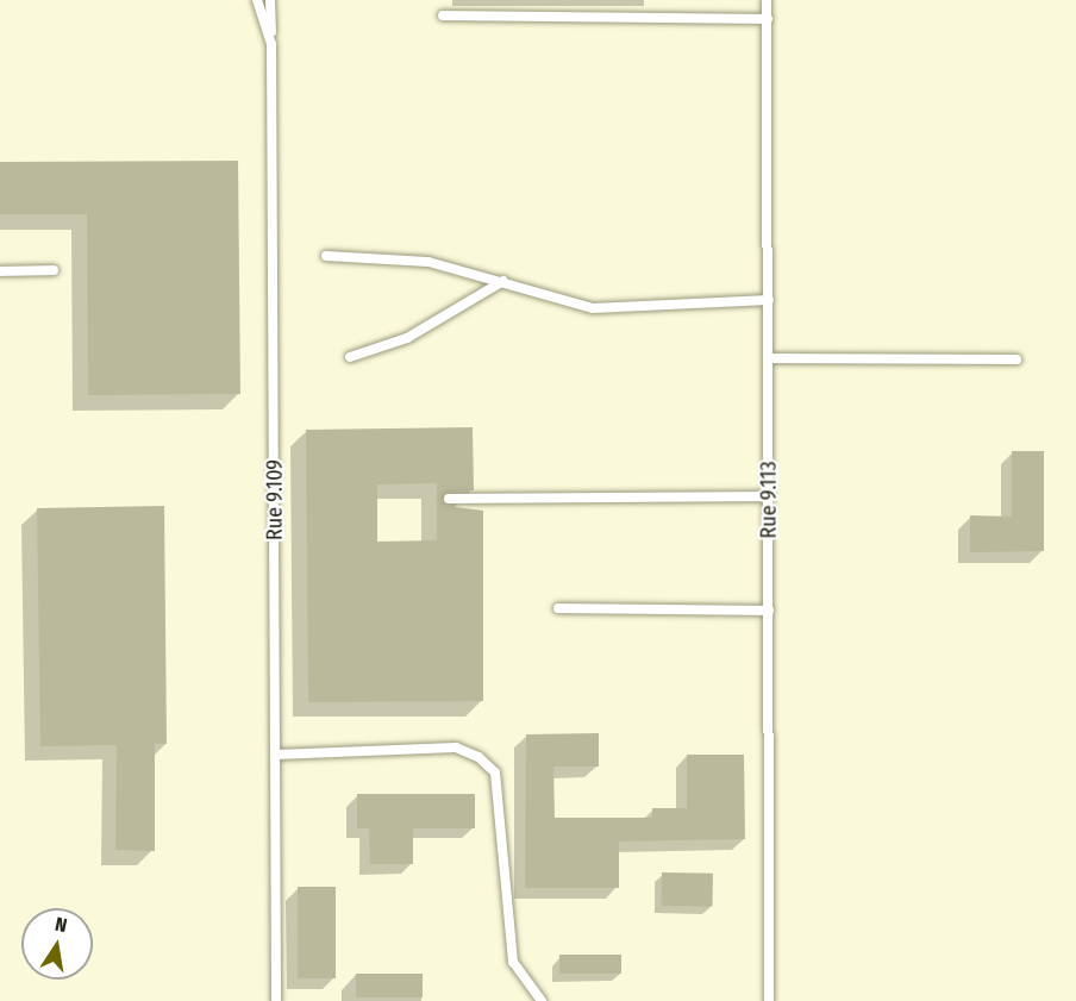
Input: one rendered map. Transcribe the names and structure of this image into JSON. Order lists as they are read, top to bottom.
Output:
{
  "streets": {
    "lane": ["Rue 9.109", "Rue 9.113"]
  },
  "north": "top"
}
